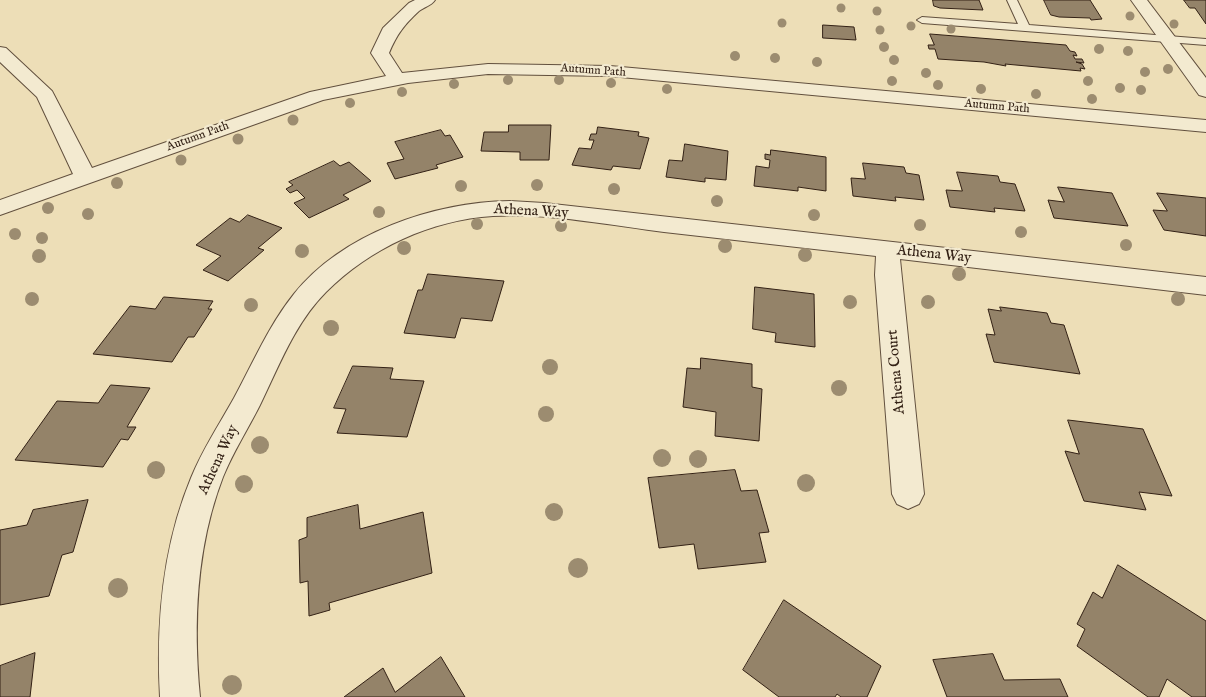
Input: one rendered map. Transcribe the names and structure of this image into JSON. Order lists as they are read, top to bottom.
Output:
{
  "streets": {
    "street": ["Autumn Path", "Athena Way", "Athena Court"]
  },
  "crossings": [
    ["Athena Way", "Athena Court"]
  ]
}
